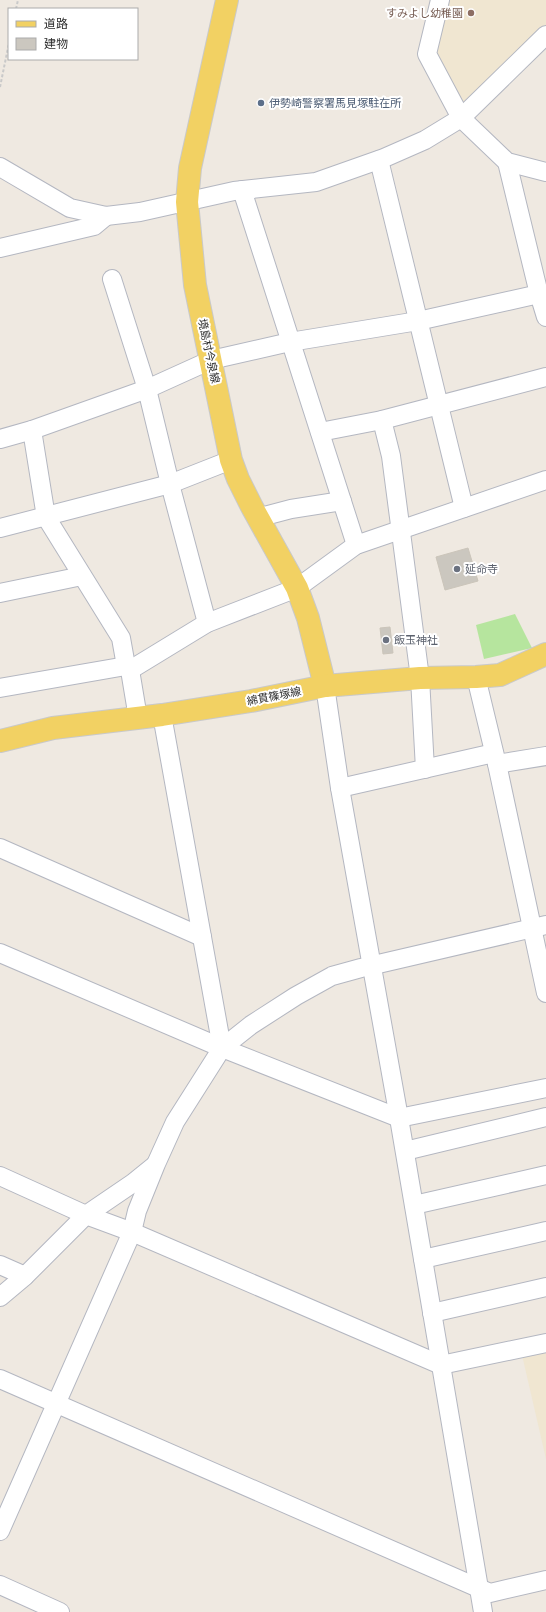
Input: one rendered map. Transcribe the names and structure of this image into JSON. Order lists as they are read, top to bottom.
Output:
{
  "streets": {
    "main road": ["境島村今泉線", "綿貫篠塚線"]
  },
  "crossings": [
    ["境島村今泉線", "綿貫篠塚線"]
  ],
  "places": [
    "すみよし幼稚園",
    "伊勢崎警察署馬見塚駐在所",
    "延命寺",
    "飯玉神社"
  ],
  "legend": ["道路", "建物"]
}
